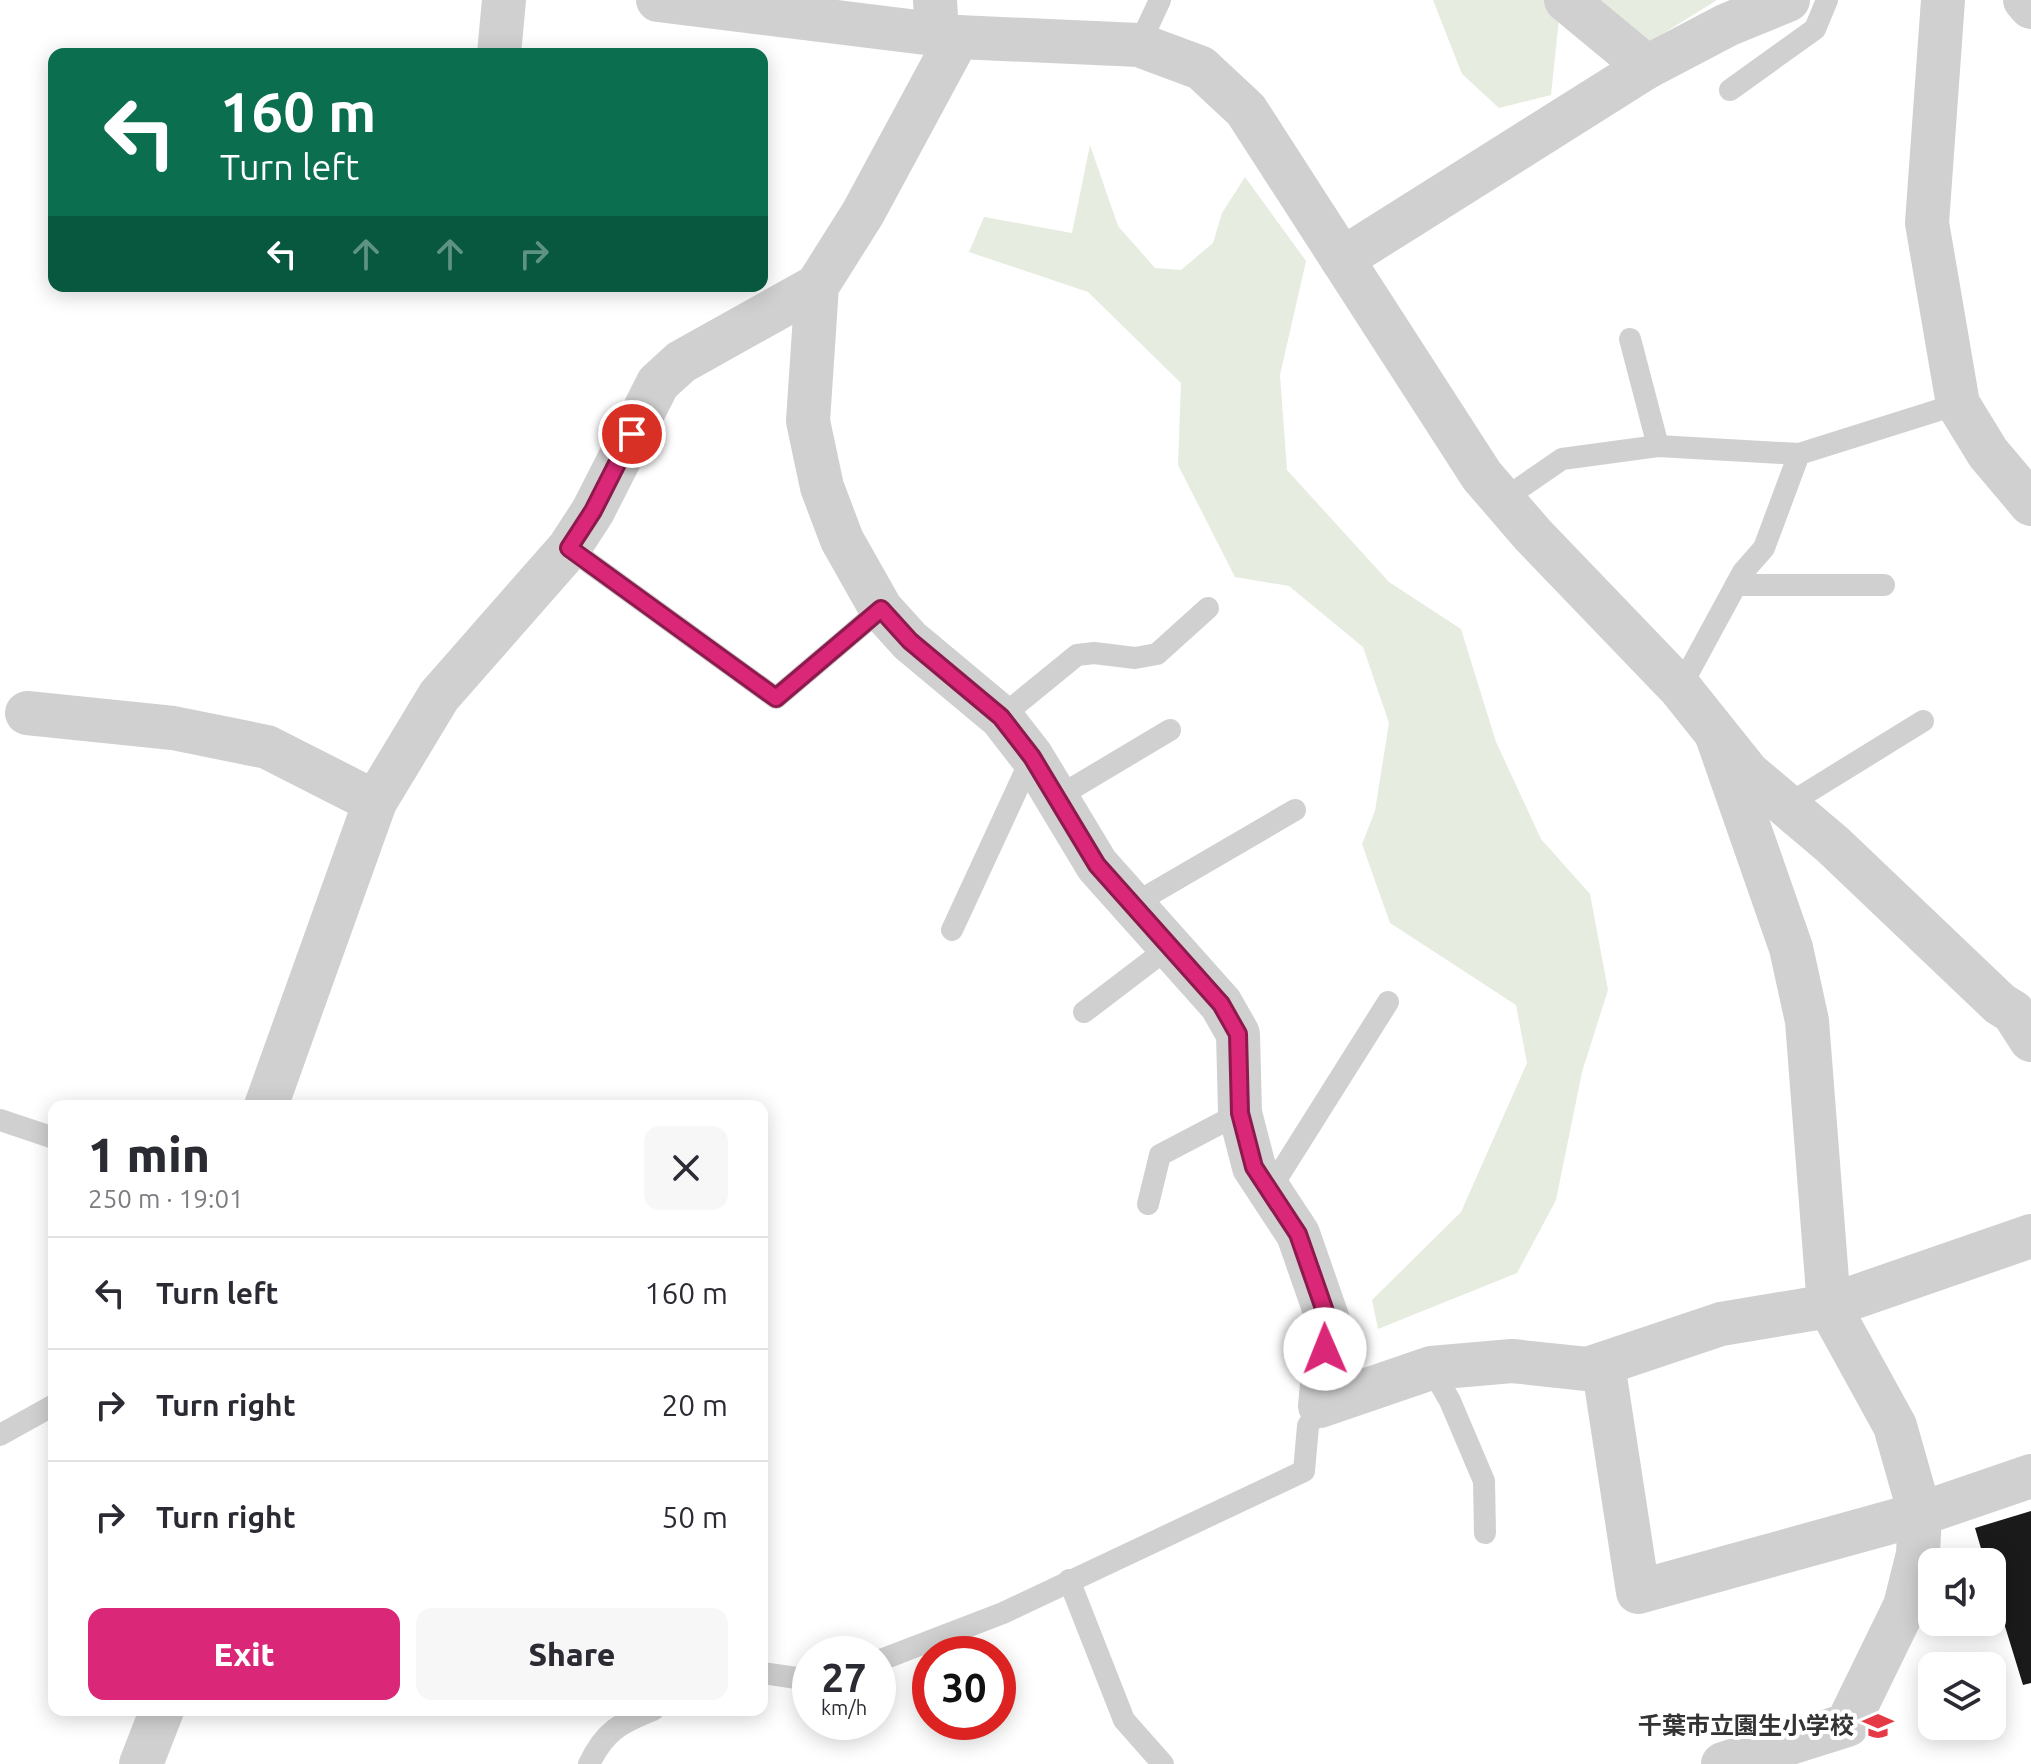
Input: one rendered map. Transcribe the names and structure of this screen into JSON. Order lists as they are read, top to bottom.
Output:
{
  "places": {
    "school or university": ["千葉市立園生小学校"]
  },
  "page": {
    "turn": ["160 m", "Turn left"],
    "heading": ["1 min", "250 m · 19:01"],
    "list": [
      {
        "name": "Turn left",
        "value": "160 m"
      },
      {
        "name": "Turn right",
        "value": "20 m"
      },
      {
        "name": "Turn right",
        "value": "50 m"
      }
    ],
    "buttons": ["Exit", "Share"],
    "speed": "27 km/h",
    "limit": "30"
  }
}
